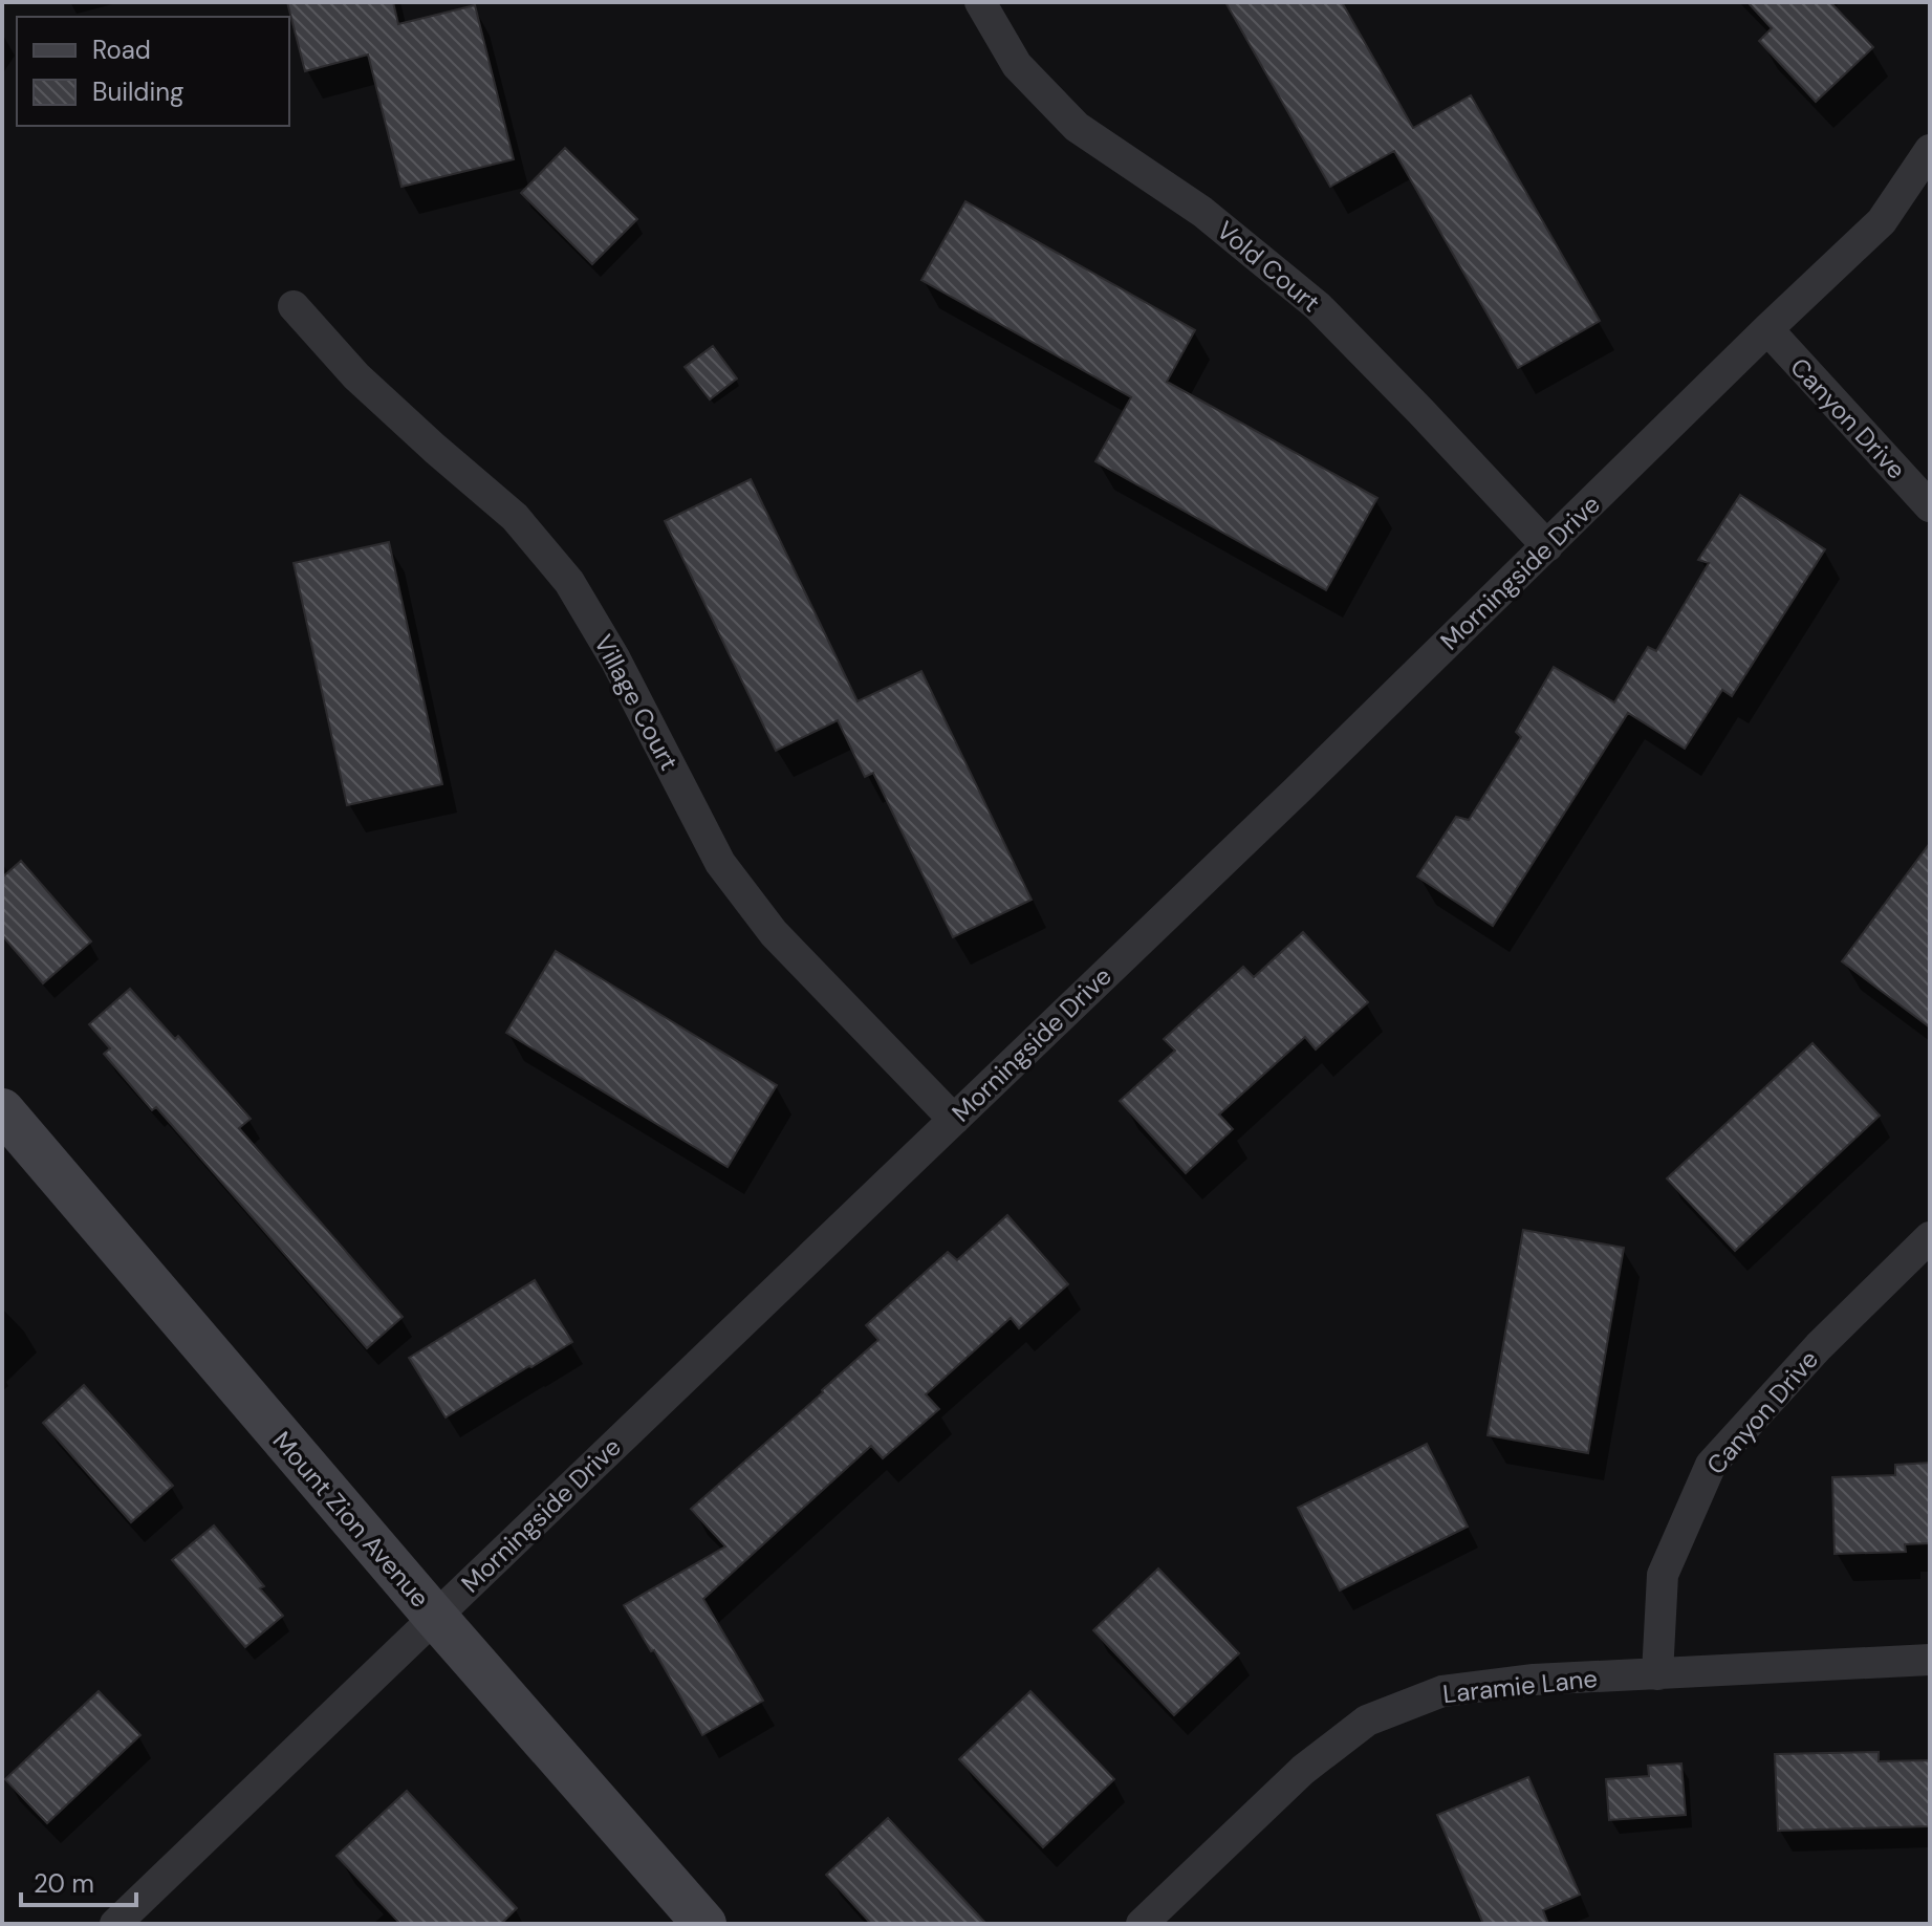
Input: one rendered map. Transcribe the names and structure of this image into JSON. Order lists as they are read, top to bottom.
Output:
{
  "streets": {
    "main road": ["Mount Zion Avenue"],
    "street": [
      "Vold Court",
      "Canyon Drive",
      "Morningside Drive",
      "Village Court",
      "Laramie Lane"
    ]
  },
  "crossings": [
    ["Vold Court", "Morningside Drive"],
    ["Canyon Drive", "Morningside Drive"],
    ["Canyon Drive", "Laramie Lane"],
    ["Morningside Drive", "Village Court"],
    ["Morningside Drive", "Mount Zion Avenue"]
  ],
  "legend": ["Road", "Building"],
  "scale_bar": "20 m"
}
